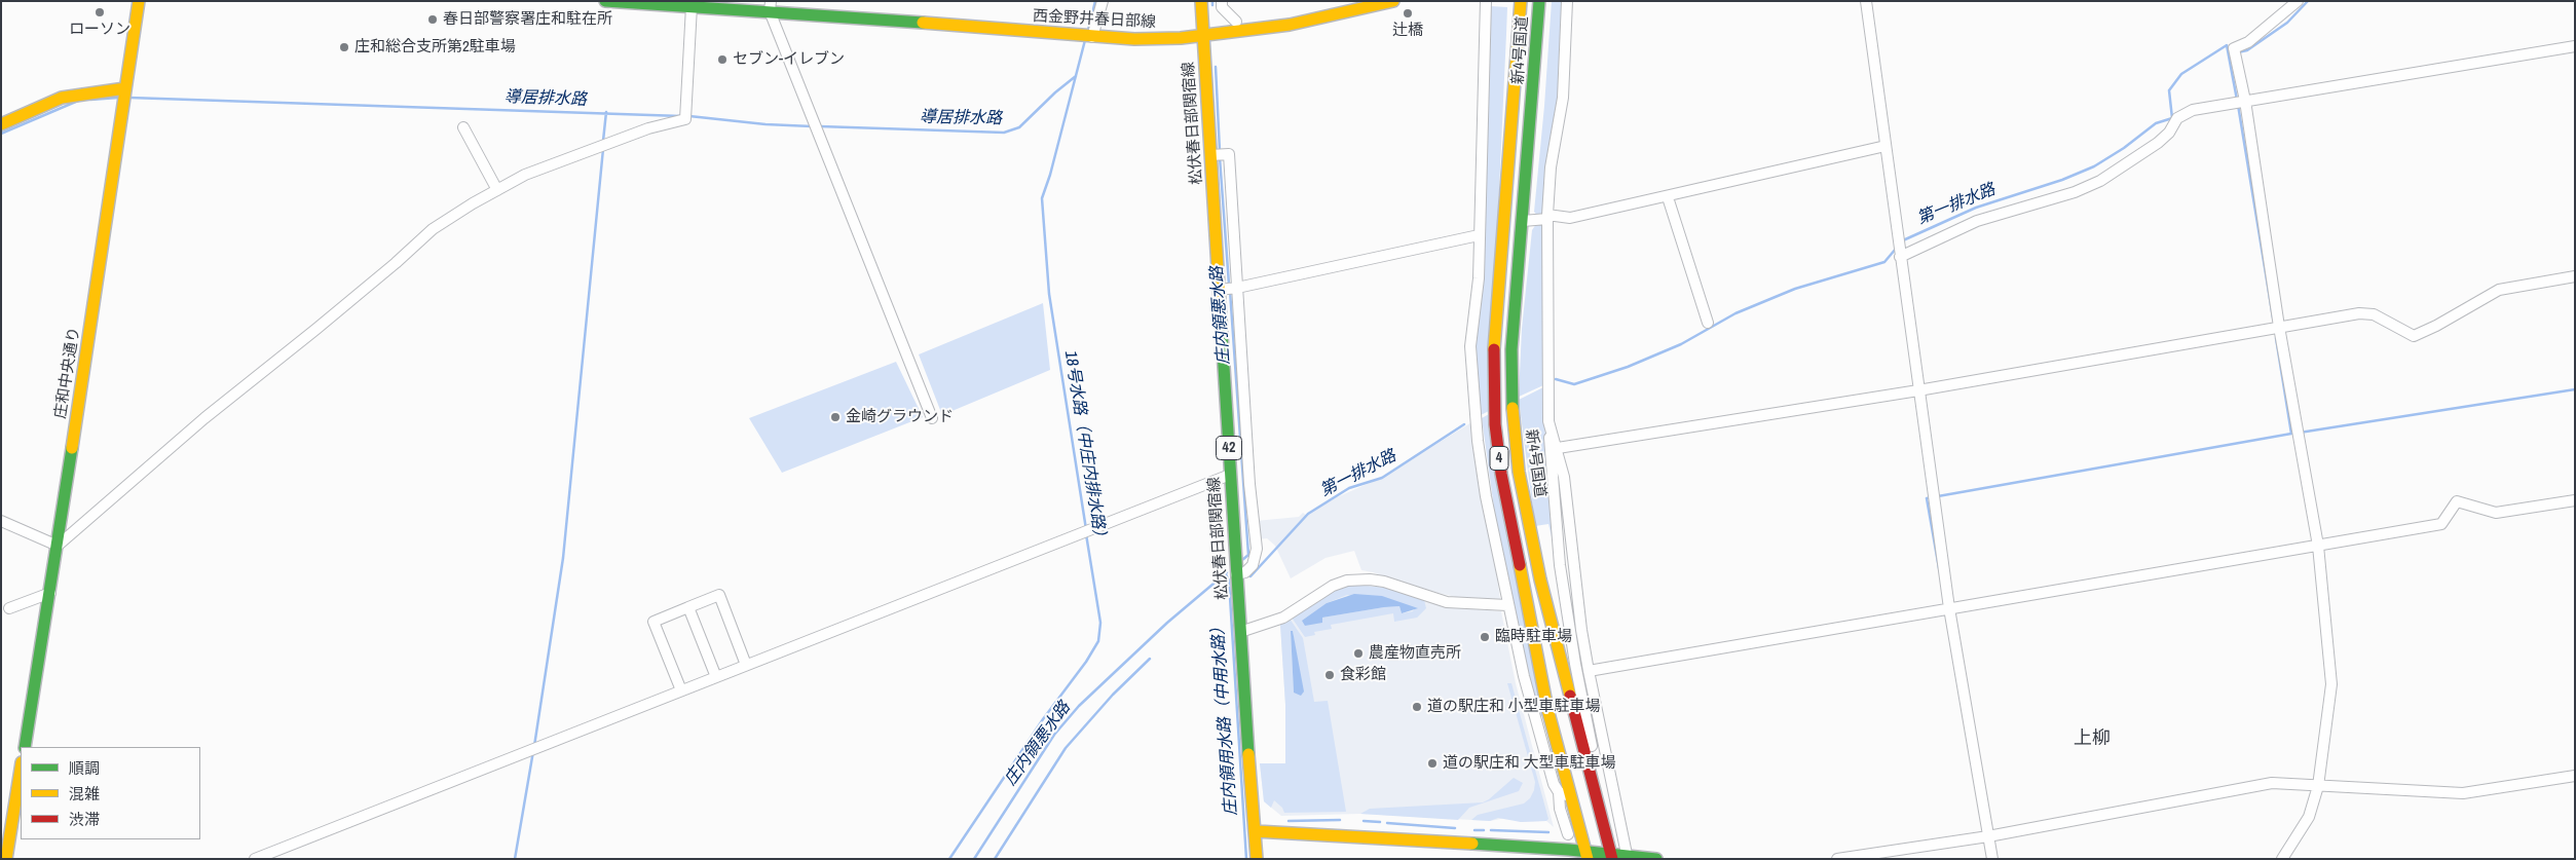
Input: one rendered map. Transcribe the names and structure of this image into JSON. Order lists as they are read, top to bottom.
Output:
{
  "streets": {
    "main road": [
      "西金野井春日部線",
      "新4号国道",
      "松伏春日部関宿線",
      "庄和中央通り",
      "42",
      "4"
    ]
  },
  "crossings": [
    ["西金野井春日部線", "松伏春日部関宿線"]
  ],
  "districts": ["上柳"],
  "water": [
    "導居排水路",
    "第一排水路",
    "庄内領悪水路",
    "18号水路（中庄内排水路）",
    "庄内領用水路（中用水路）"
  ],
  "places": [
    "ローソン",
    "辻橋",
    "春日部警察署庄和駐在所",
    "庄和総合支所第2駐車場",
    "セブン-イレブン",
    "金崎グラウンド",
    "臨時駐車場",
    "農産物直売所",
    "食彩館",
    "道の駅庄和 小型車駐車場",
    "道の駅庄和 大型車駐車場"
  ],
  "legend": ["順調", "混雑", "渋滞"]
}
